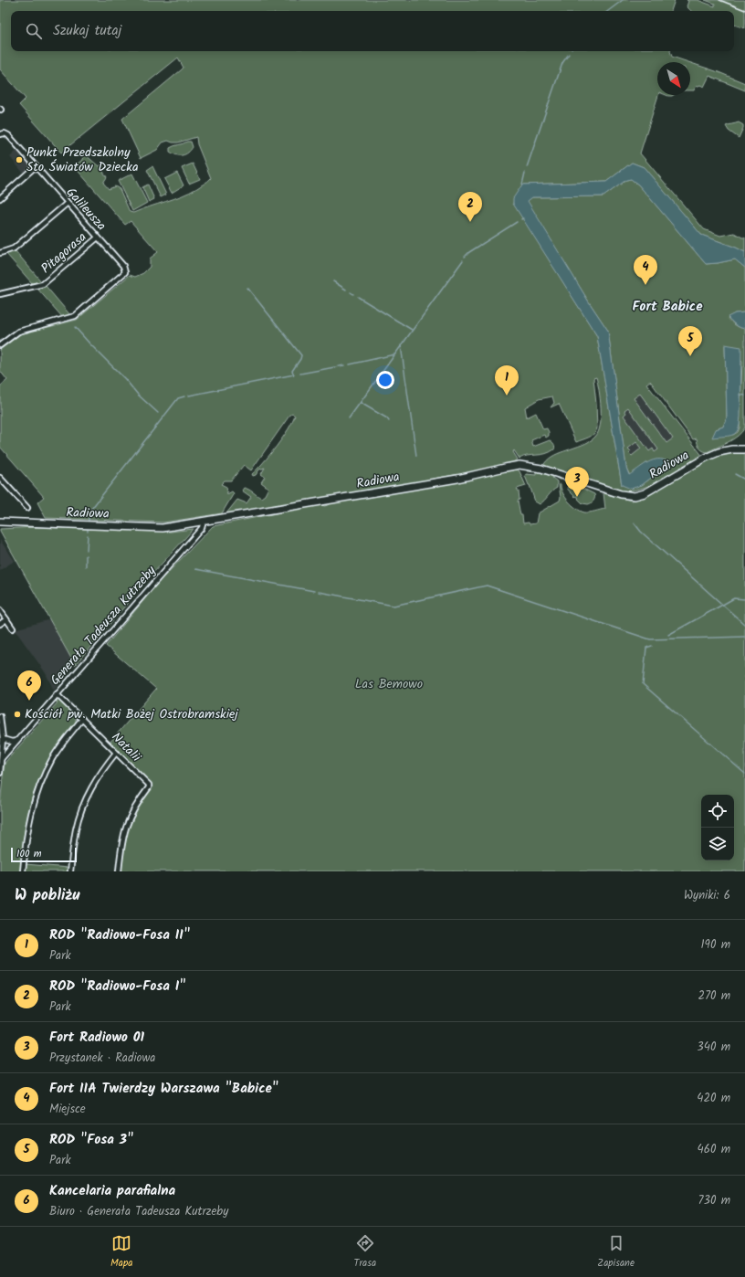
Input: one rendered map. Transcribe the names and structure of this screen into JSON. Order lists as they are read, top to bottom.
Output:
{
  "streets": {
    "main road": ["Radiowa"],
    "street": [
      "Galileusza",
      "Pitagorasa",
      "Generała Tadeusza Kutrzeby",
      "Natalii"
    ]
  },
  "crossings": [
    ["Galileusza", "Pitagorasa"],
    ["Radiowa", "Generała Tadeusza Kutrzeby"],
    ["Generała Tadeusza Kutrzeby", "Natalii"]
  ],
  "districts": ["Fort Babice"],
  "parks": ["Las Bemowo"],
  "places": ["Punkt Przedszkolny Sto Światów Dziecka", "Kościół pw. Matki Bożej Ostrobramskiej"],
  "scale_bar": "100 m",
  "north": "bottom right",
  "page": {
    "search": "Szukaj tutaj",
    "pins": [
      "2",
      "4",
      "5",
      "1",
      "3",
      "6"
    ],
    "scale": "100 m",
    "heading": ["W pobliżu", "Wyniki: 6"],
    "list": [
      {
        "mark": "1",
        "name": "ROD \"Radiowo-Fosa II\"",
        "note": "Park",
        "value": "190 m"
      },
      {
        "mark": "2",
        "name": "ROD \"Radiowo-Fosa I\"",
        "note": "Park",
        "value": "270 m"
      },
      {
        "mark": "3",
        "name": "Fort Radiowo 01",
        "note": "Przystanek · Radiowa",
        "value": "340 m"
      },
      {
        "mark": "4",
        "name": "Fort IIA Twierdzy Warszawa \"Babice\"",
        "note": "Miejsce",
        "value": "420 m"
      },
      {
        "mark": "5",
        "name": "ROD \"Fosa 3\"",
        "note": "Park",
        "value": "460 m"
      },
      {
        "mark": "6",
        "name": "Kancelaria parafialna",
        "note": "Biuro · Generała Tadeusza Kutrzeby",
        "value": "730 m"
      }
    ],
    "nav": ["Mapa", "Trasa", "Zapisane"]
  }
}
